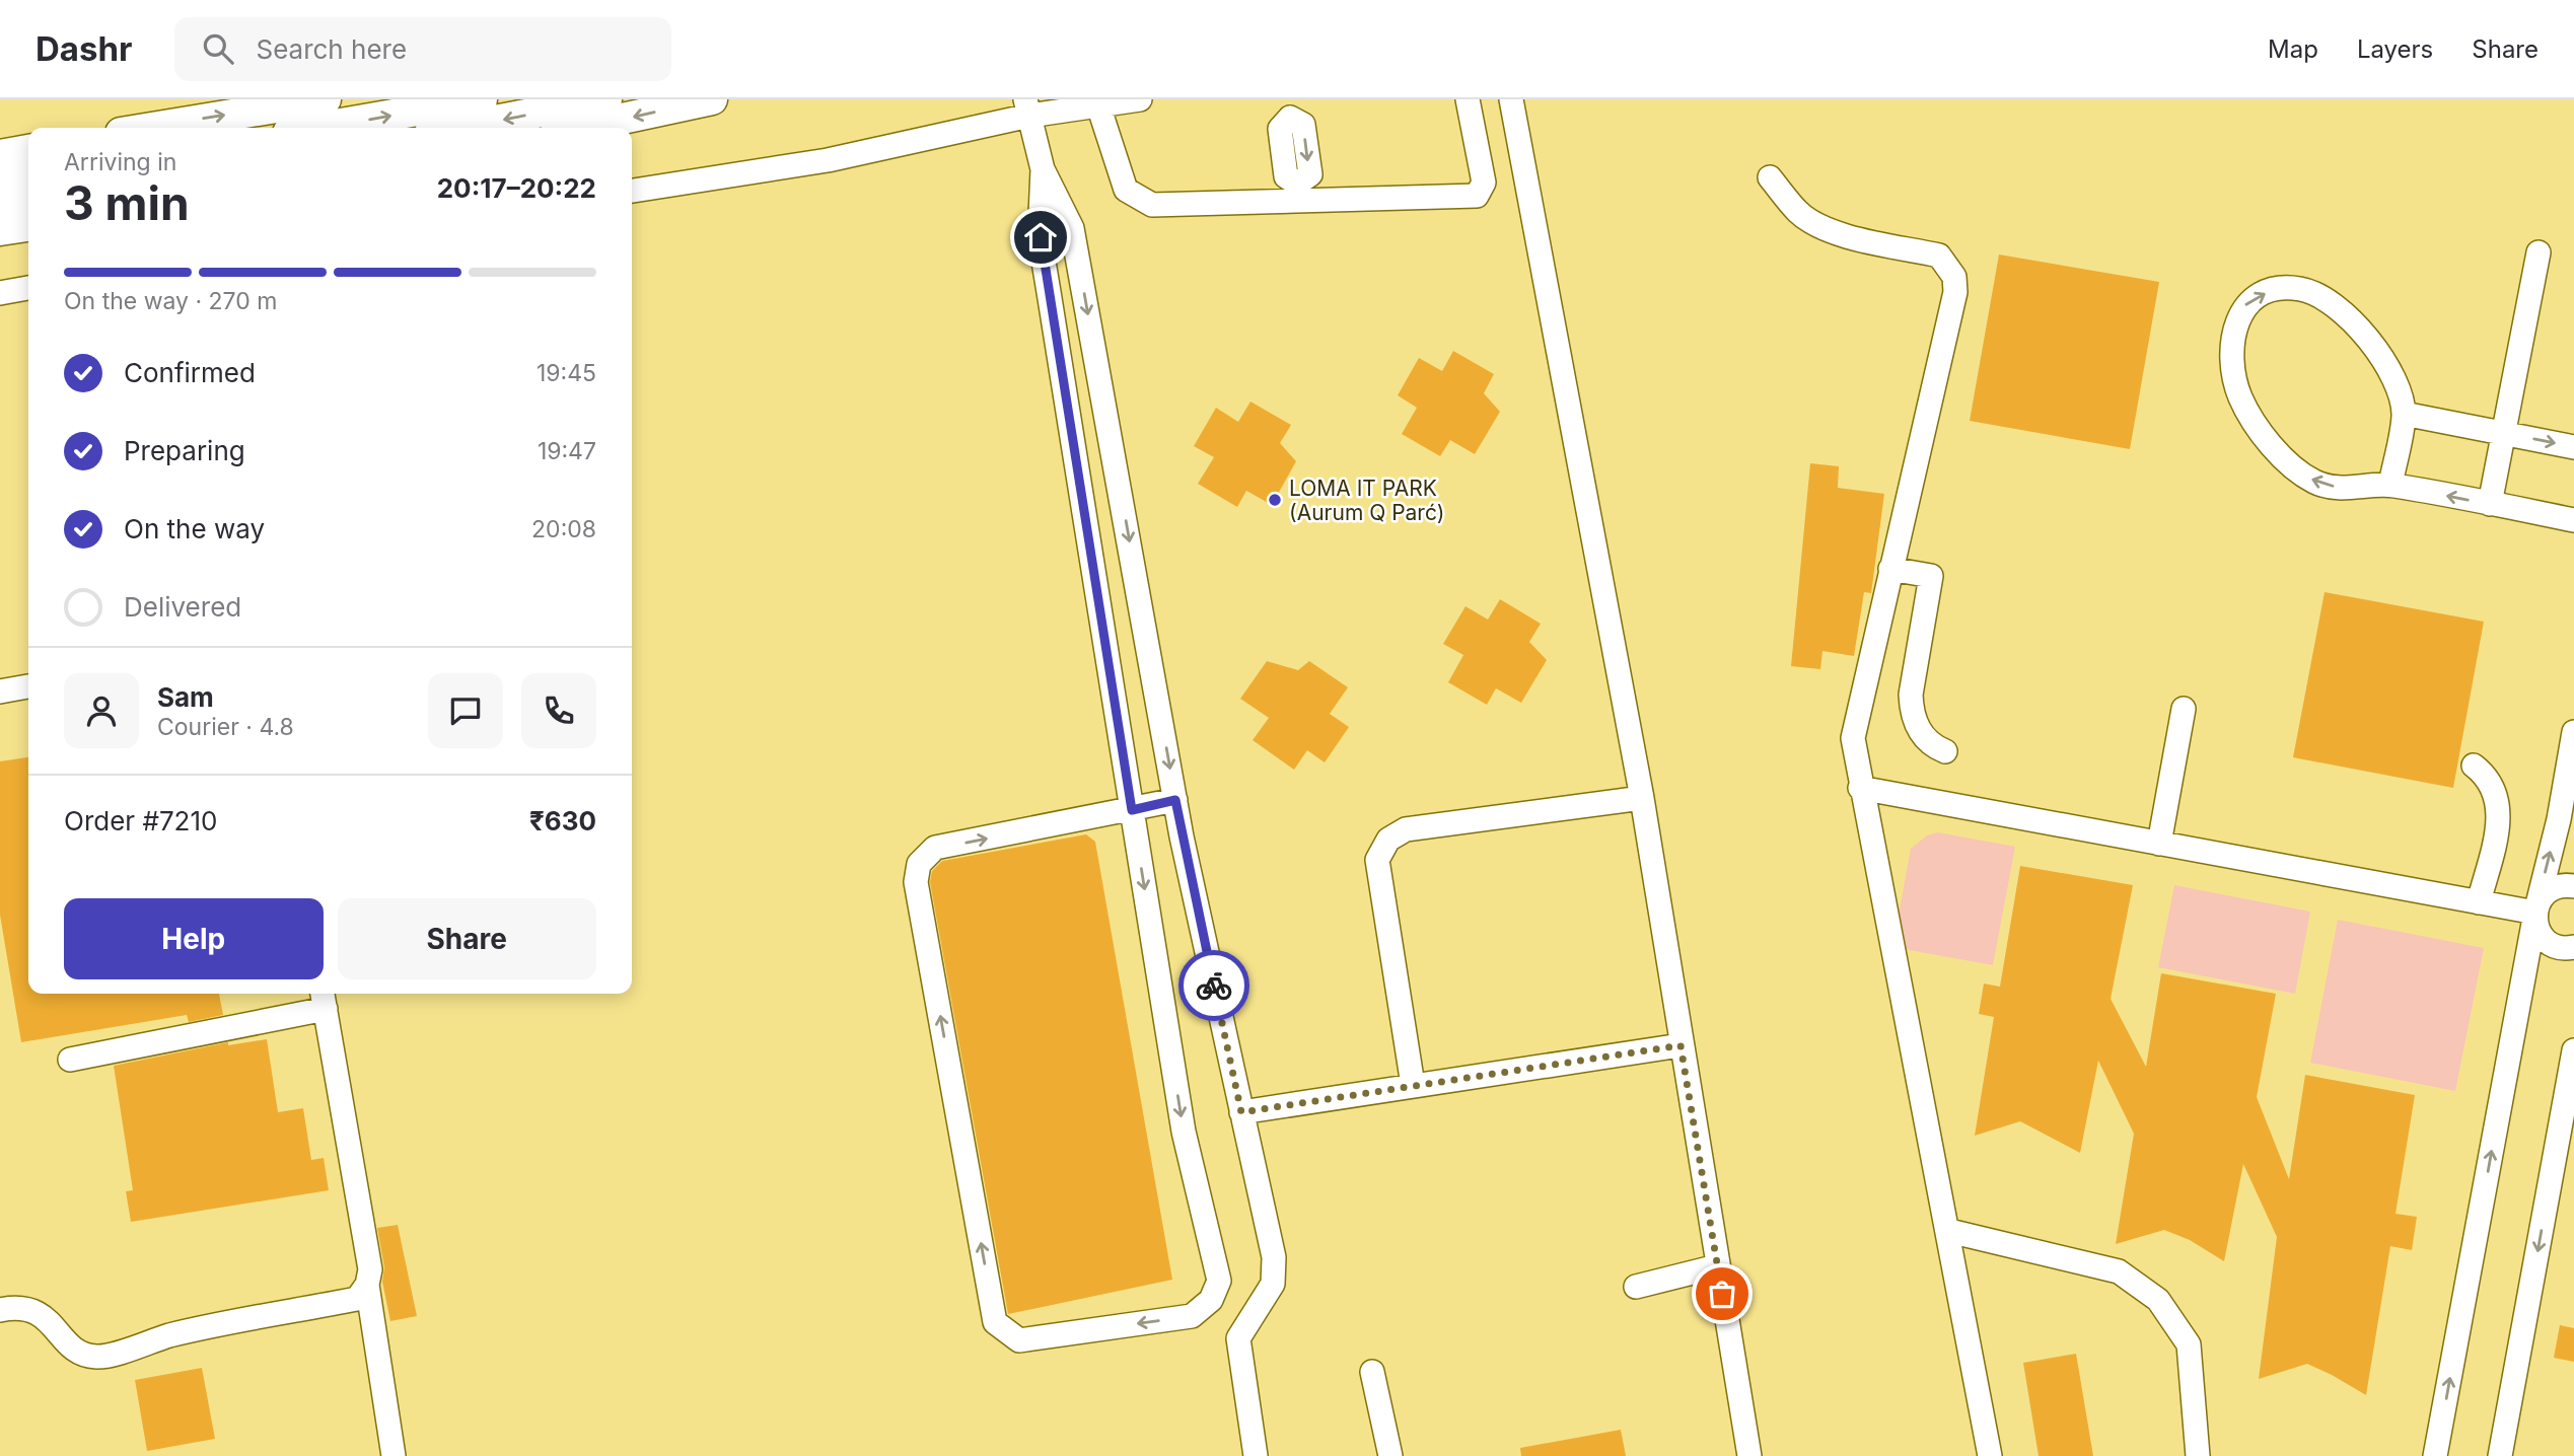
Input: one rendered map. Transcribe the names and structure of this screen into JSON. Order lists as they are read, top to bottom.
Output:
{
  "places": ["LOMA IT PARK (Aurum Q Parć)"],
  "page": {
    "header": "Dashr",
    "search": "Search here",
    "nav": ["Map", "Layers", "Share"],
    "heading": ["3 min", "Arriving in", "20:17–20:22"],
    "panel": [
      "Sam",
      "Courier · 4.8",
      "Order #7210",
      "₹630"
    ],
    "bar": "On the way · 270 m",
    "list": [
      ["Confirmed", "19:45"],
      ["Preparing", "19:47"],
      ["On the way", "20:08"],
      "Delivered"
    ],
    "buttons": ["Help", "Share"]
  }
}
